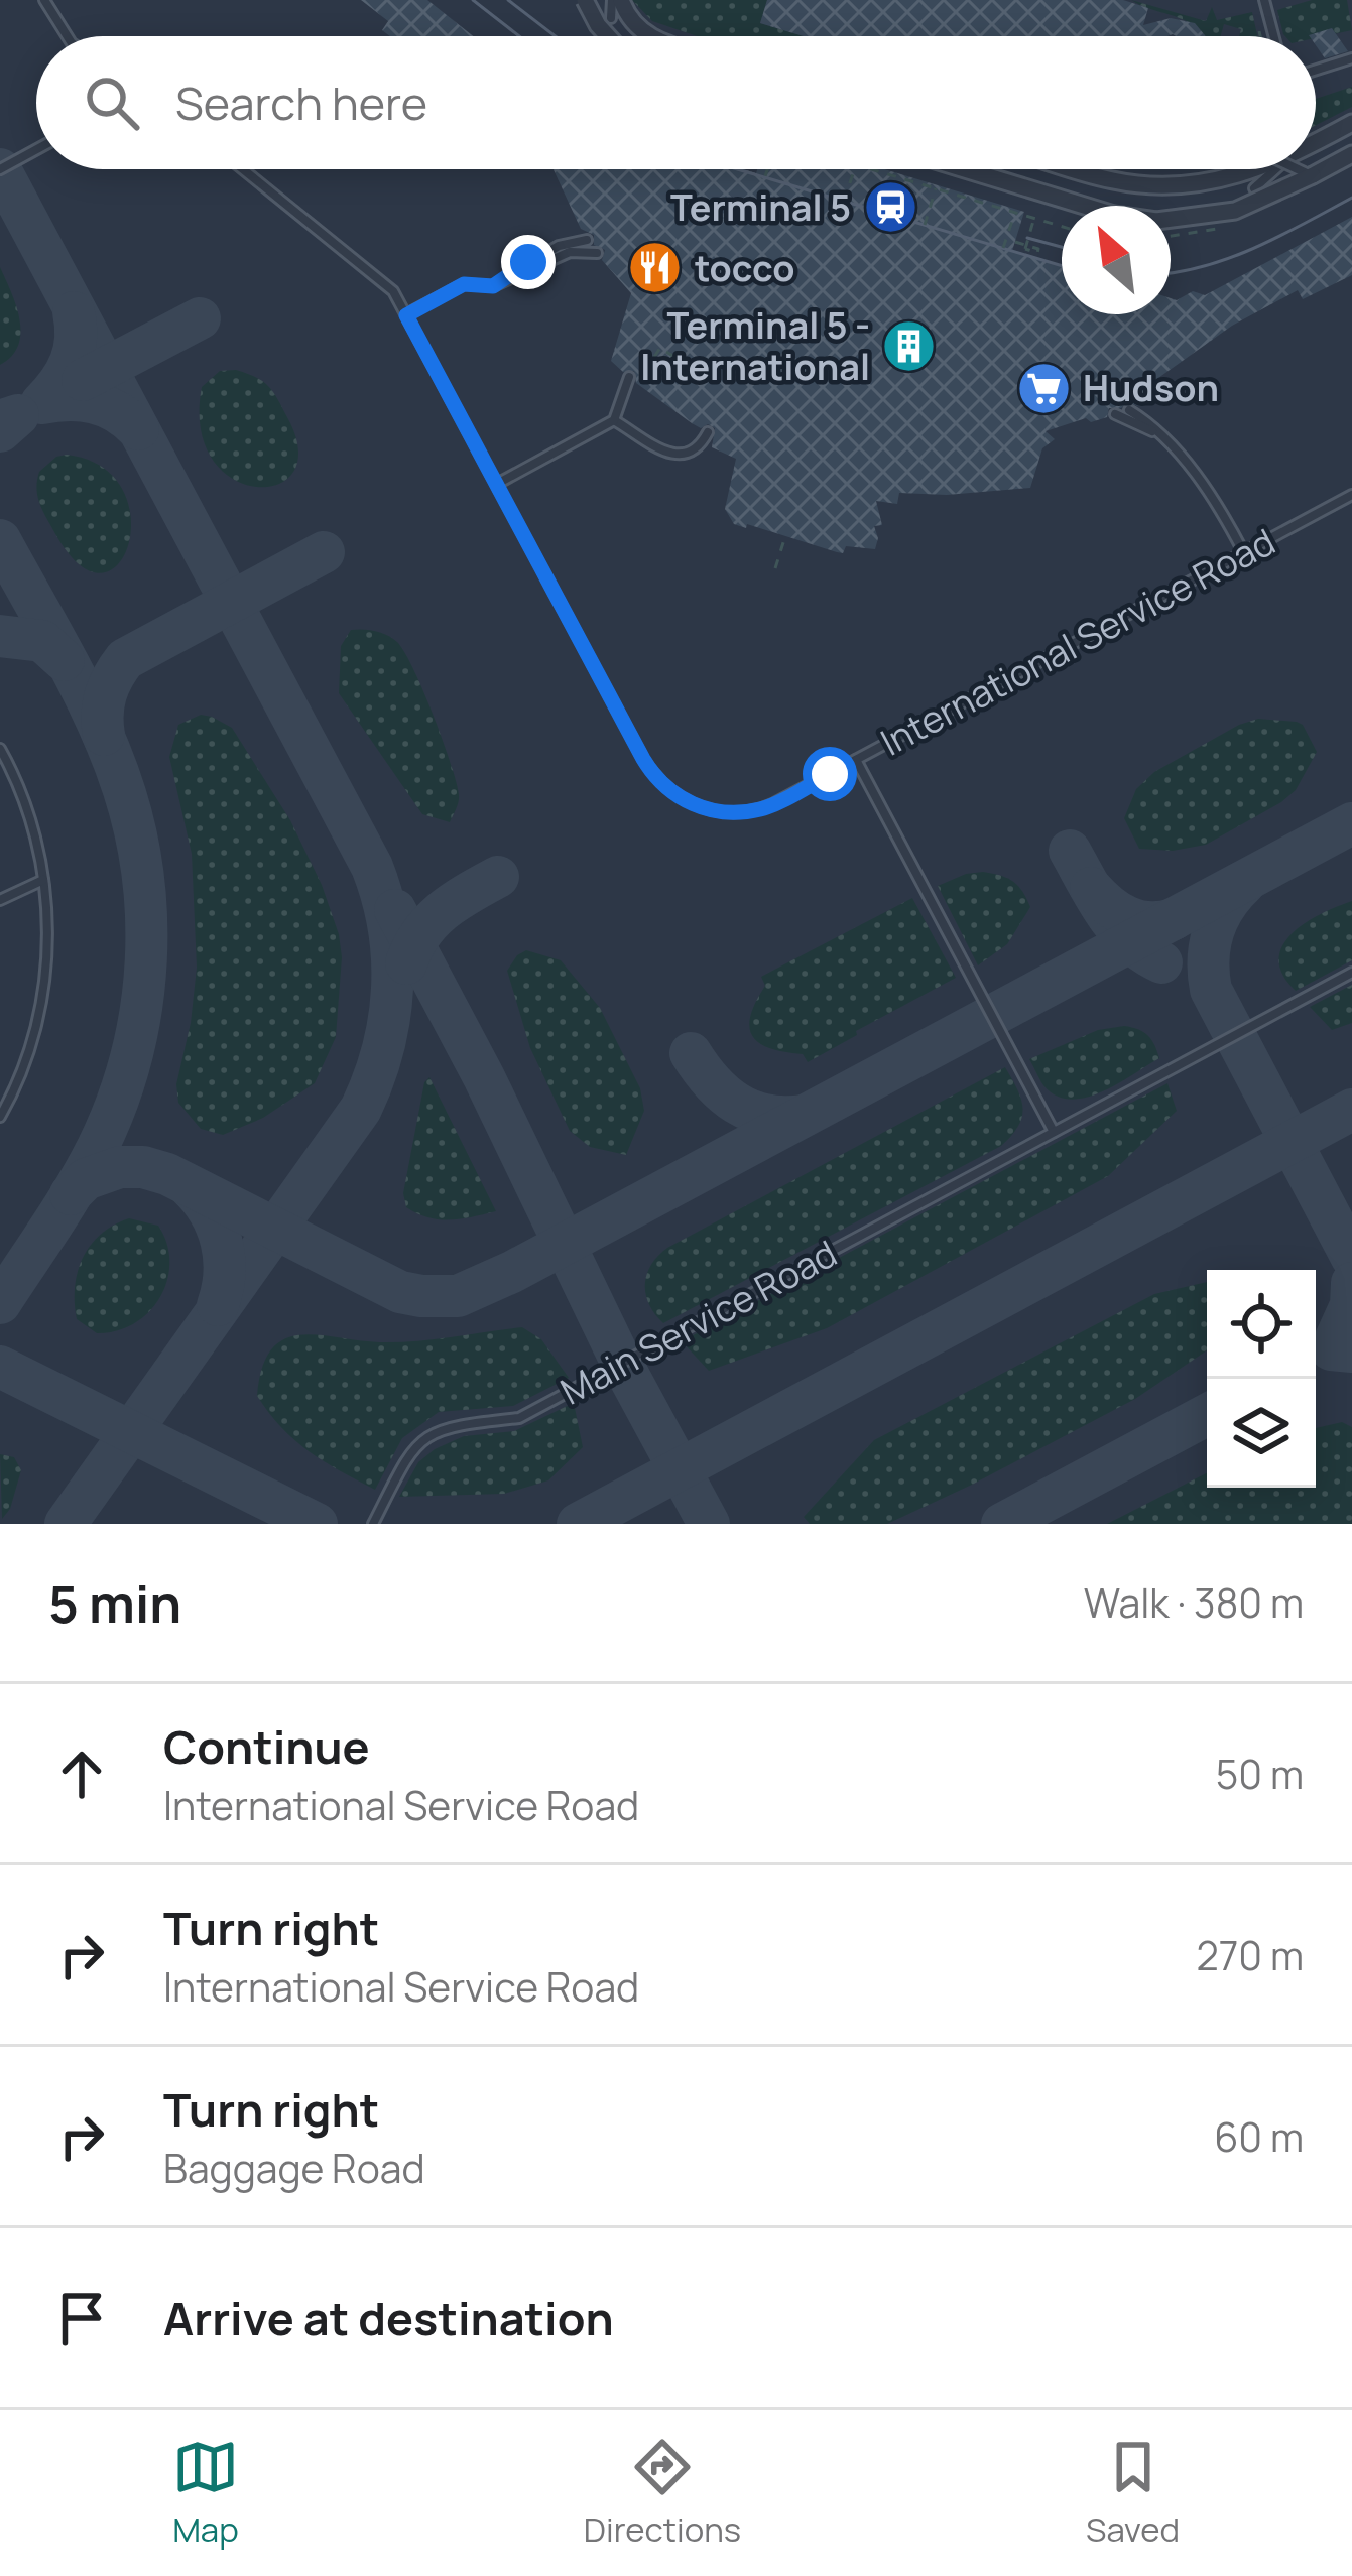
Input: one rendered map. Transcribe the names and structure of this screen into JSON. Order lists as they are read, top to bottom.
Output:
{
  "streets": {
    "lane": ["International Service Road", "Main Service Road"]
  },
  "places": {
    "station": ["Terminal 5"],
    "restaurant": ["tocco"],
    "building": ["Terminal 5 - International"],
    "supermarket": ["Hudson"]
  },
  "north": "top left",
  "page": {
    "search": "Search here",
    "heading": ["5 min", "Walk · 380 m"],
    "list": [
      ["Continue", "International Service Road", "50 m"],
      ["Turn right", "International Service Road", "270 m"],
      ["Turn right", "Baggage Road", "60 m"],
      "Arrive at destination"
    ],
    "nav": ["Map", "Directions", "Saved"]
  }
}
